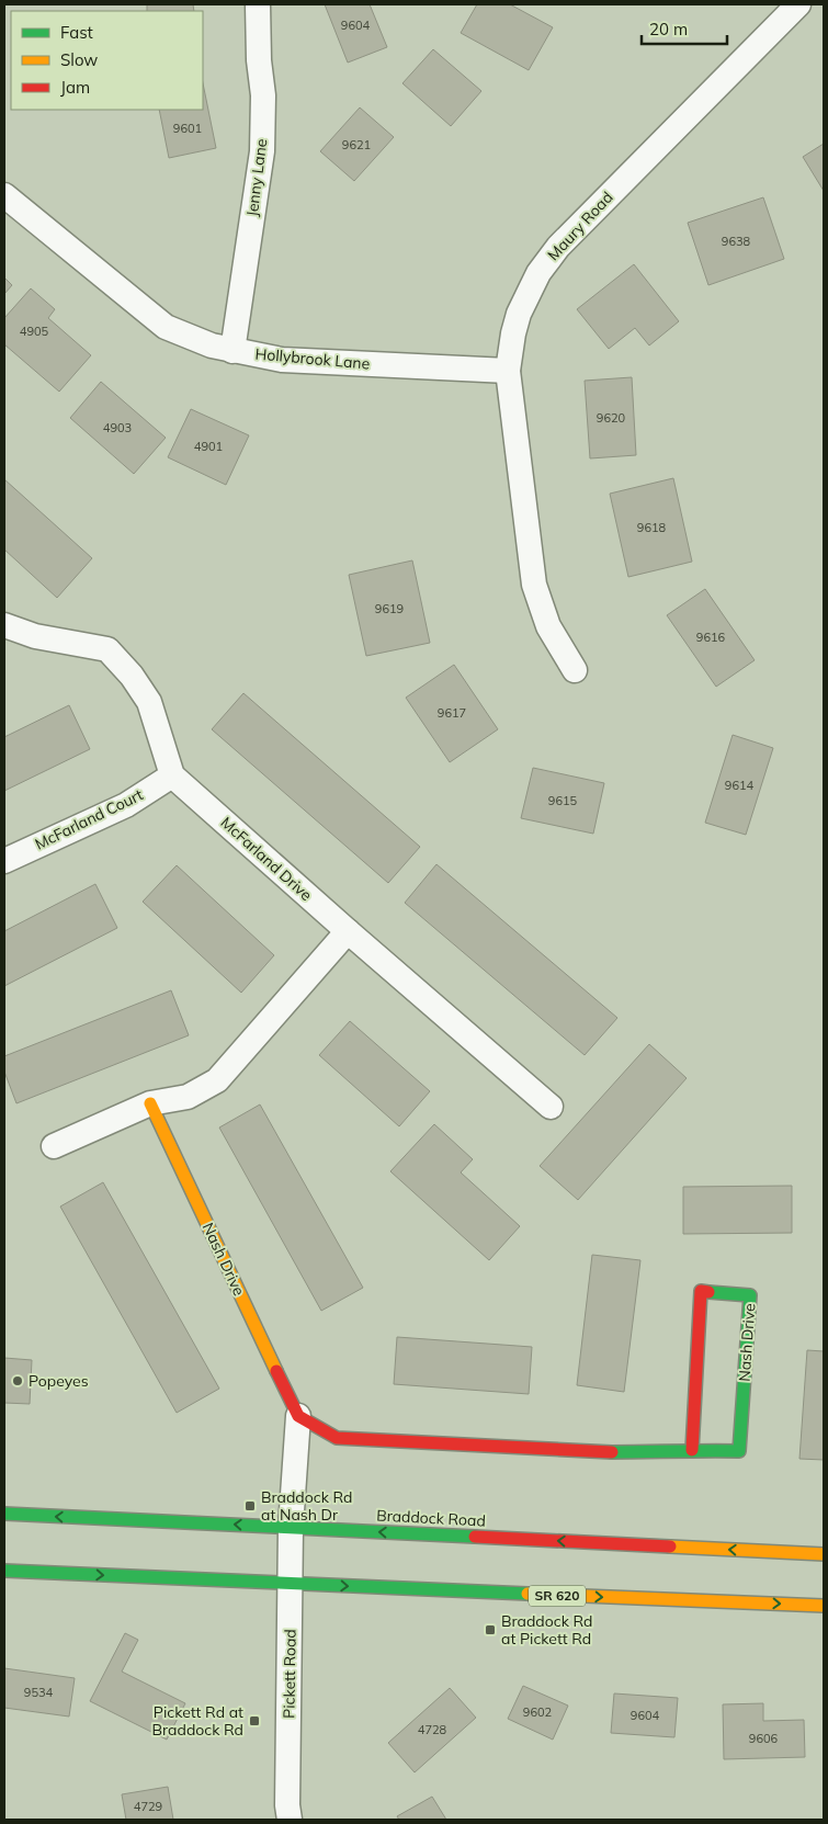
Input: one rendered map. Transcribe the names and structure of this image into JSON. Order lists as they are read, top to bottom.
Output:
{
  "streets": {
    "main road": ["Nash Drive", "Braddock Road", "SR 620"],
    "street": [
      "Jenny Lane",
      "Maury Road",
      "Hollybrook Lane",
      "McFarland Court",
      "McFarland Drive",
      "Pickett Road"
    ]
  },
  "crossings": [
    ["Jenny Lane", "Hollybrook Lane"],
    ["Maury Road", "Hollybrook Lane"],
    ["McFarland Court", "McFarland Drive"],
    ["Nash Drive", "Braddock Road"],
    ["Nash Drive", "Pickett Road"],
    ["Braddock Road", "Pickett Road"],
    ["SR 620", "Pickett Road"]
  ],
  "places": {
    "other": ["Popeyes"],
    "transit": ["Braddock Rd at Nash Dr", "Braddock Rd at Pickett Rd", "Pickett Rd at Braddock Rd"]
  },
  "house_numbers": [
    "9604",
    "9601",
    "9621",
    "9638",
    "4905",
    "9620",
    "4903",
    "4901",
    "9618",
    "9619",
    "9616",
    "9617",
    "9614",
    "9615",
    "9534",
    "9602",
    "9604",
    "4728",
    "9606",
    "4729"
  ],
  "legend": ["Fast", "Slow", "Jam"],
  "scale_bar": "20 m"
}
